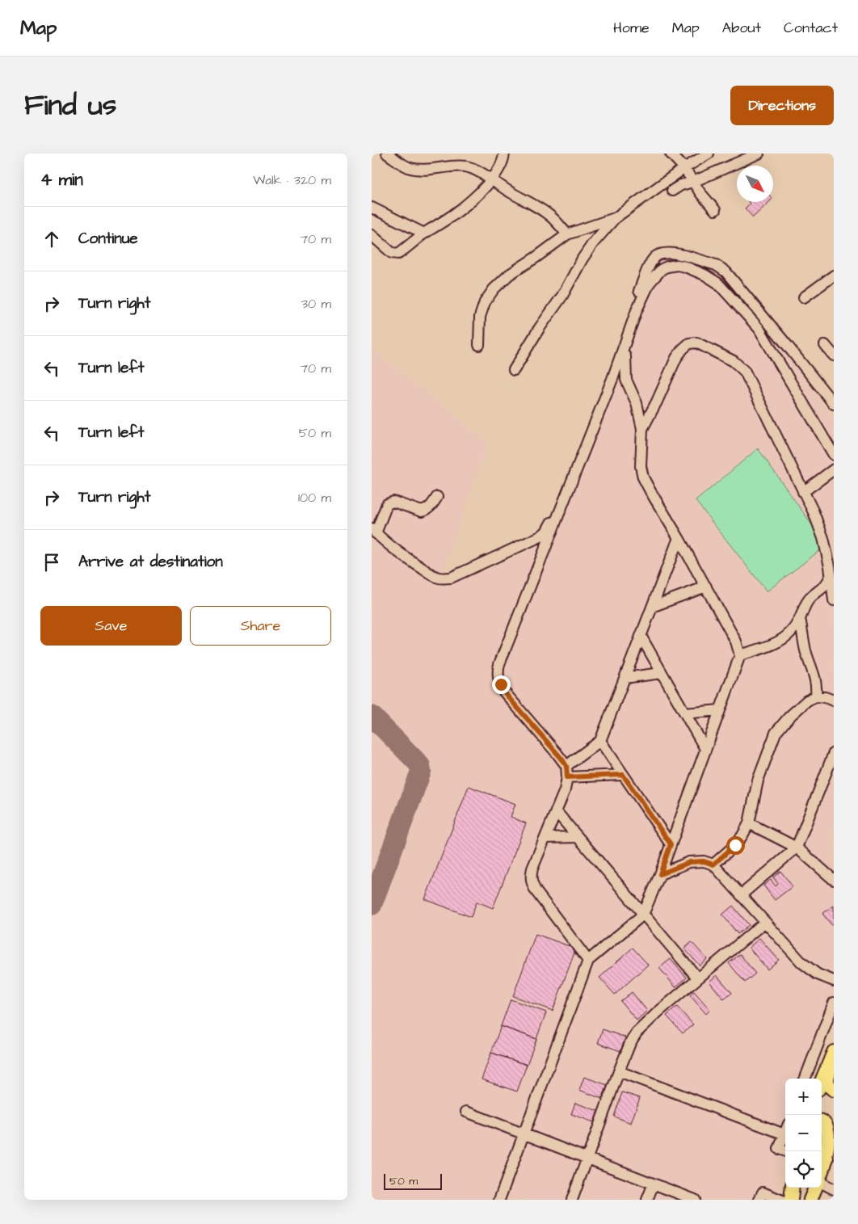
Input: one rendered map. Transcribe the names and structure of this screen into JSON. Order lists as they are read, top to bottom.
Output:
{
  "scale_bar": "50 m",
  "north": "bottom right",
  "page": {
    "header": "Map",
    "nav": [
      "Home",
      "Map",
      "About",
      "Contact"
    ],
    "title": "Find us",
    "buttons": [
      "Directions",
      ["Save", "Share"]
    ],
    "heading": ["4 min", "Walk · 320 m"],
    "list": [
      ["Continue", "70 m"],
      ["Turn right", "30 m"],
      ["Turn left", "70 m"],
      ["Turn left", "50 m"],
      ["Turn right", "100 m"],
      "Arrive at destination"
    ],
    "map_buttons": ["+", "−"],
    "scale": "50 m"
  }
}
